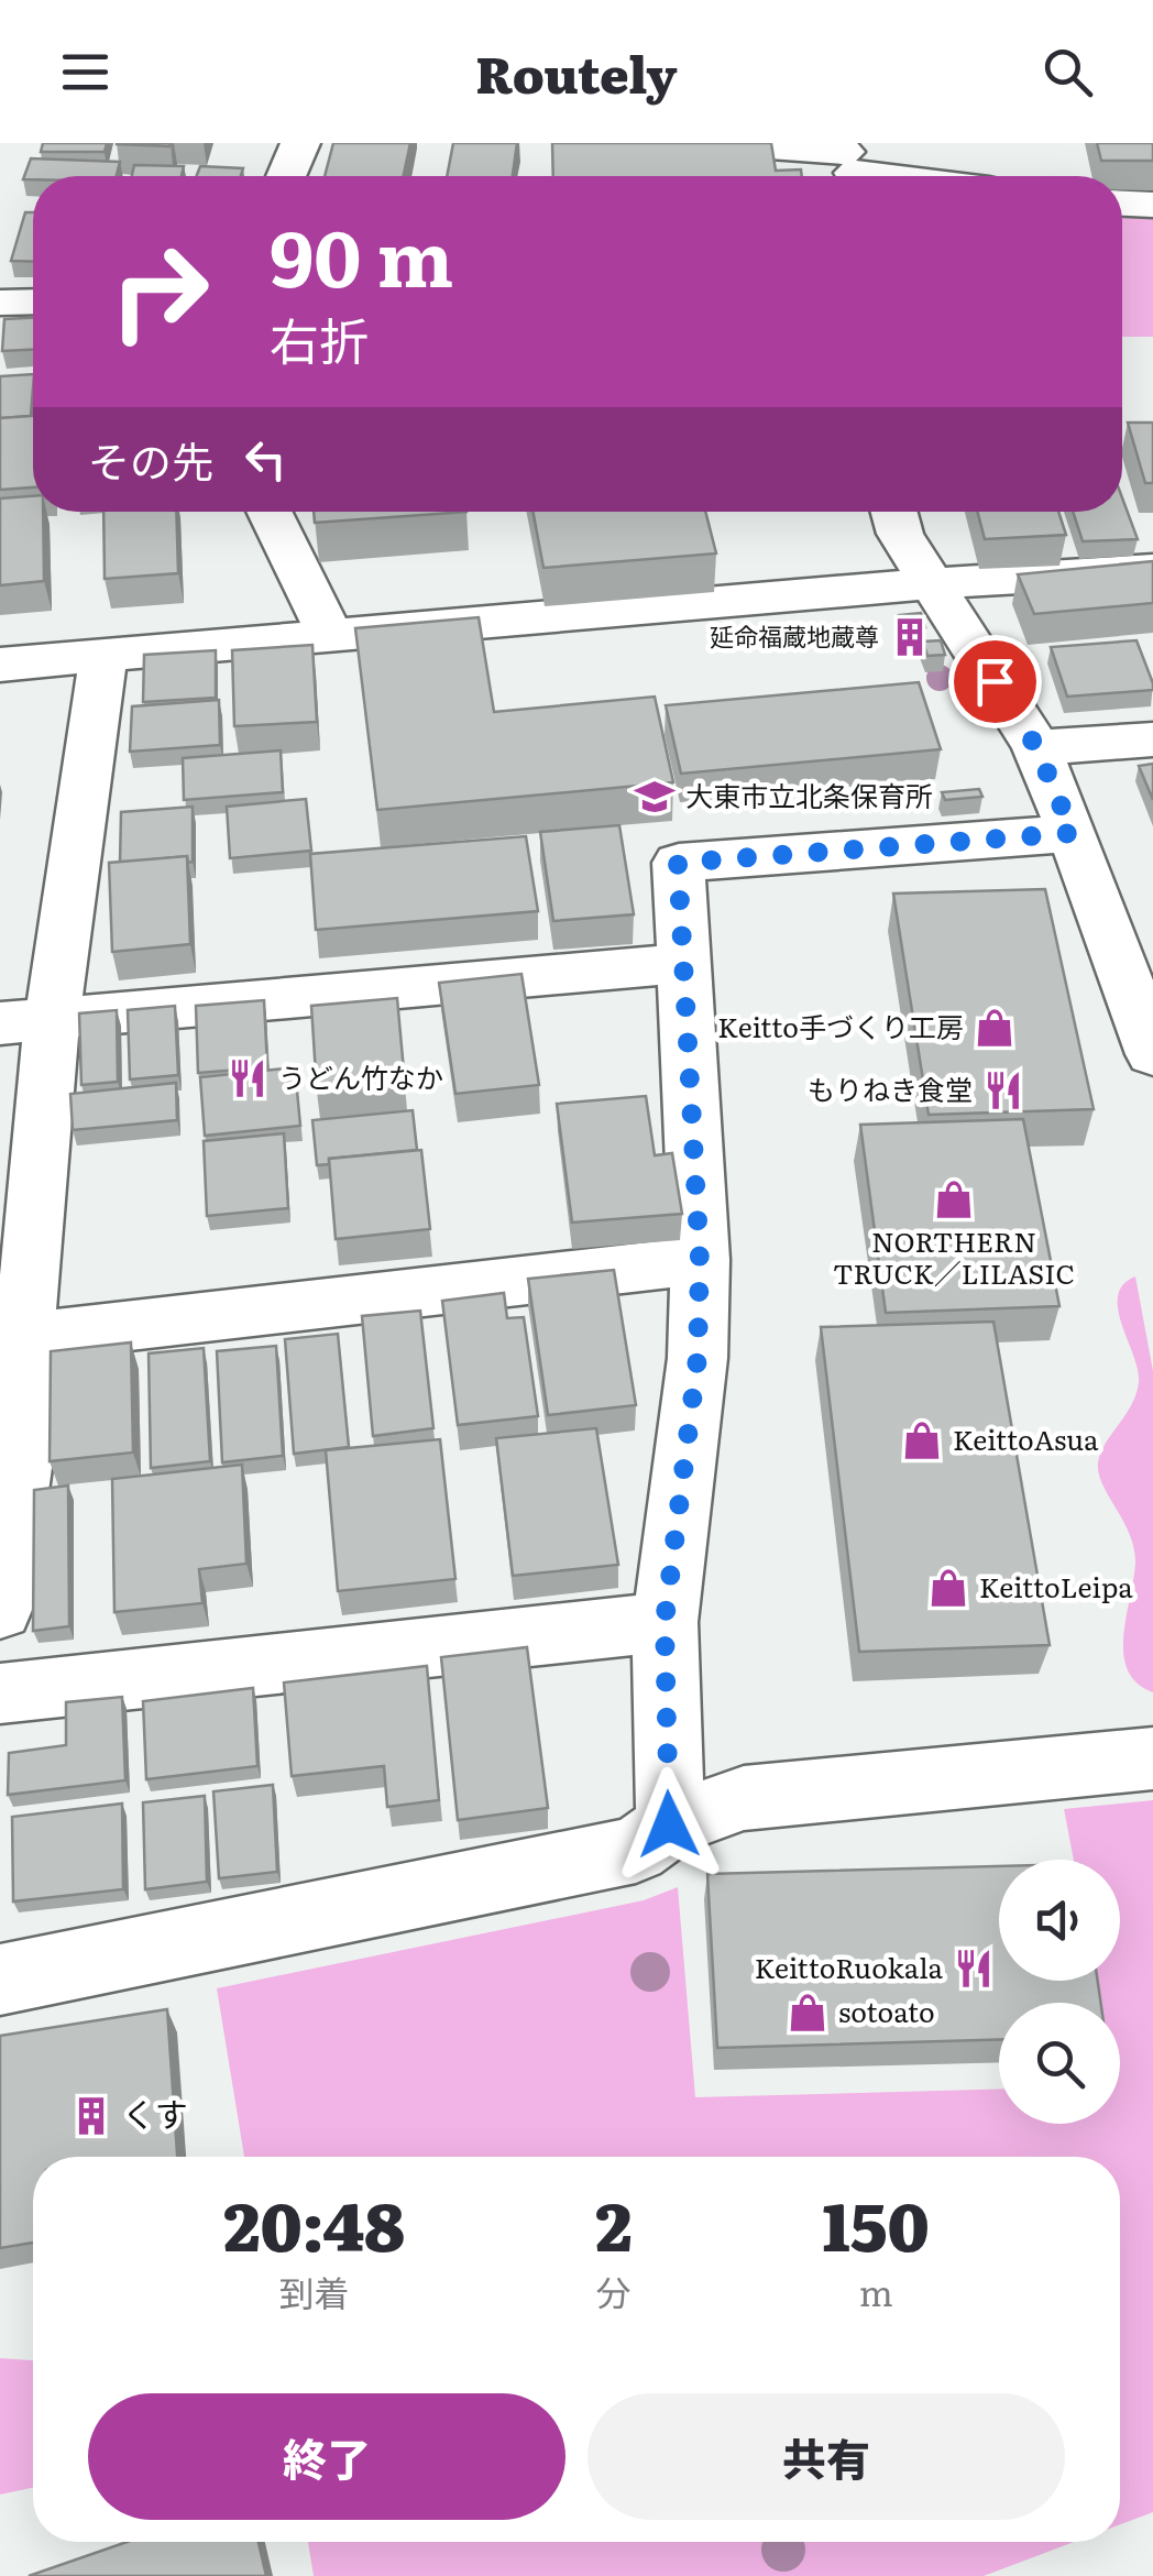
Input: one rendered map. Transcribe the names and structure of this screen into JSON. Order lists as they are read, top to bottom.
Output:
{
  "places": {
    "building": ["延命福蔵地蔵尊", "くす"],
    "school or university": ["大東市立北条保育所"],
    "shop": [
      "Keitto手づくり工房",
      "NORTHERN TRUCK／LILASIC",
      "KeittoAsua",
      "KeittoLeipa",
      "sotoato"
    ],
    "restaurant": ["うどん竹なか", "もりねき食堂", "KeittoRuokala"]
  },
  "page": {
    "header": "Routely",
    "turn": ["90 m", "右折"],
    "then": "その先",
    "eta": [
      "20:48",
      "到着",
      "2",
      "分",
      "150",
      "m"
    ],
    "buttons": ["終了", "共有"]
  }
}
